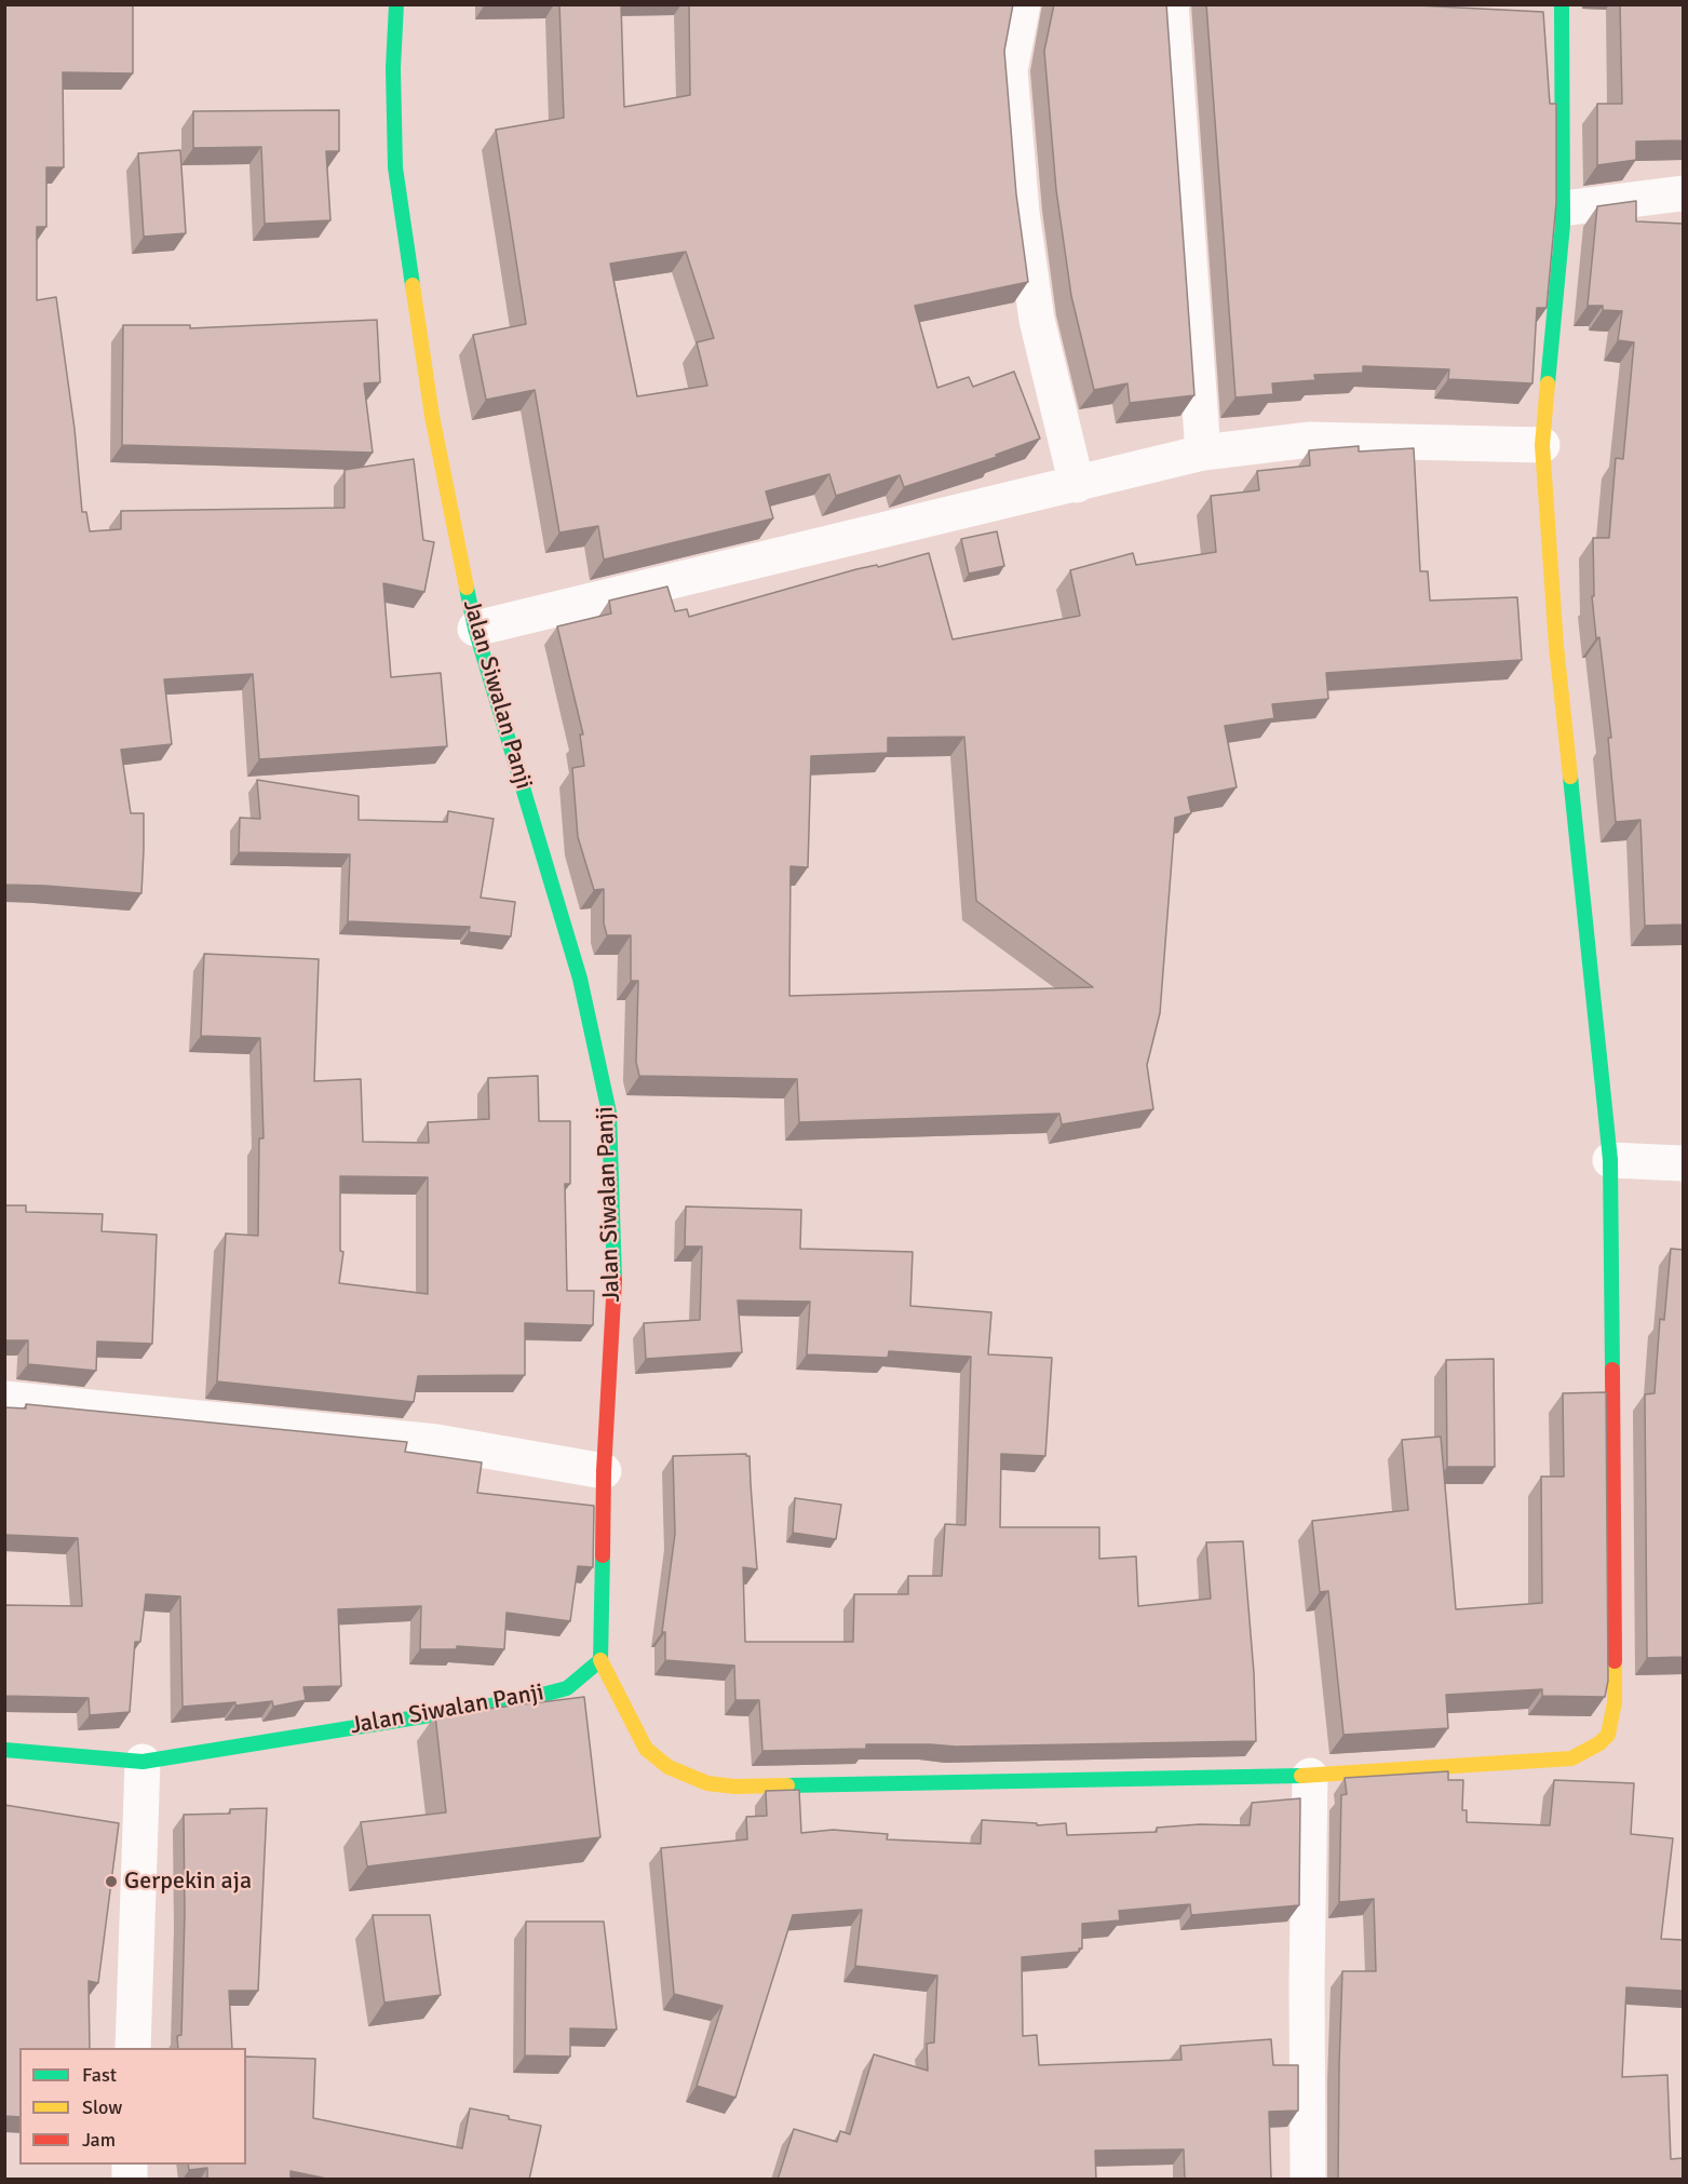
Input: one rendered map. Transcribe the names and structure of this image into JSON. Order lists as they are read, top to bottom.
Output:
{
  "streets": {
    "street": ["Jalan Siwalan Panji"]
  },
  "places": ["Gerpekin aja"],
  "legend": ["Fast", "Slow", "Jam"]
}
